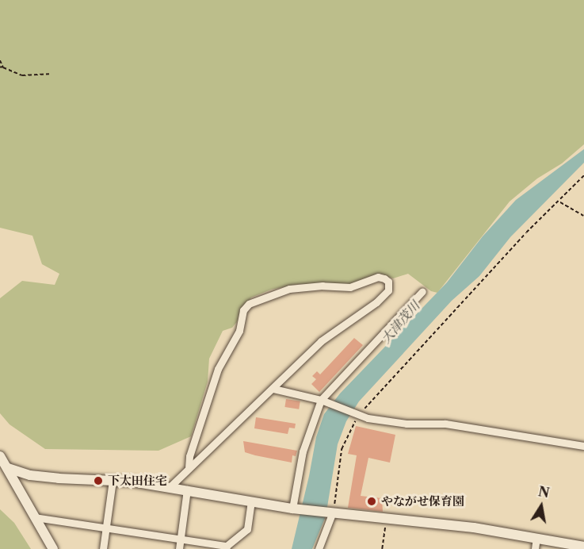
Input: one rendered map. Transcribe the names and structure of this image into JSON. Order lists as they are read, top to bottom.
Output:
{
  "water": ["大津茂川"],
  "places": ["下太田住宅", "やながせ保育園"],
  "north": "top"
}
